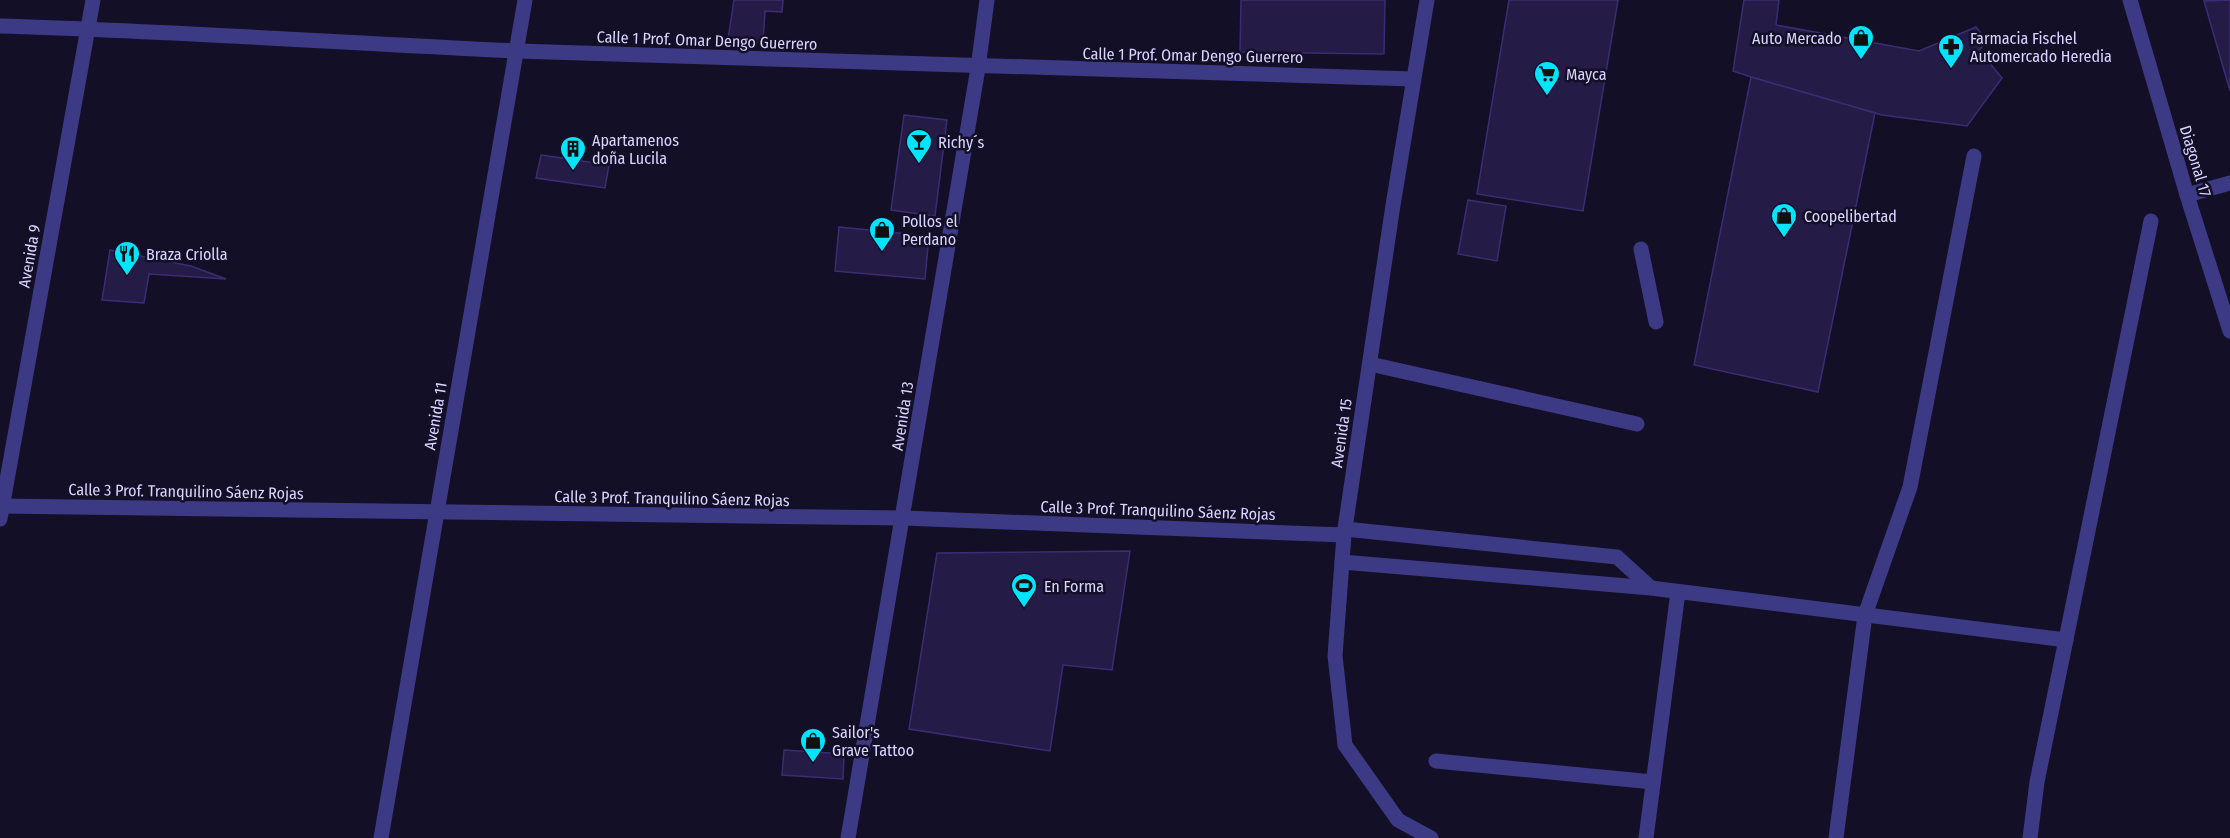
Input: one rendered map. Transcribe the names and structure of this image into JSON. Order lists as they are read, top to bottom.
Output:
{
  "streets": {
    "street": [
      "Calle 1 Prof. Omar Dengo Guerrero",
      "Diagonal 17",
      "Avenida 9",
      "Avenida 11",
      "Avenida 13",
      "Avenida 15",
      "Calle 3 Prof. Tranquilino Sáenz Rojas"
    ]
  },
  "crossings": [
    ["Calle 1 Prof. Omar Dengo Guerrero", "Avenida 9"],
    ["Calle 1 Prof. Omar Dengo Guerrero", "Avenida 11"],
    ["Calle 1 Prof. Omar Dengo Guerrero", "Avenida 13"],
    ["Calle 1 Prof. Omar Dengo Guerrero", "Avenida 15"],
    ["Avenida 9", "Calle 3 Prof. Tranquilino Sáenz Rojas"],
    ["Avenida 11", "Calle 3 Prof. Tranquilino Sáenz Rojas"],
    ["Avenida 13", "Calle 3 Prof. Tranquilino Sáenz Rojas"],
    ["Avenida 15", "Calle 3 Prof. Tranquilino Sáenz Rojas"]
  ],
  "places": {
    "shop": [
      "Auto Mercado",
      "Coopelibertad",
      "Pollos el Perdano",
      "Sailor's Grave Tattoo"
    ],
    "pharmacy": ["Farmacia Fischel Automercado Heredia"],
    "supermarket": ["Mayca"],
    "bar": ["Richy´s"],
    "building": ["Apartamenos doña Lucila"],
    "restaurant": ["Braza Criolla"],
    "sports": ["En Forma"]
  }
}
